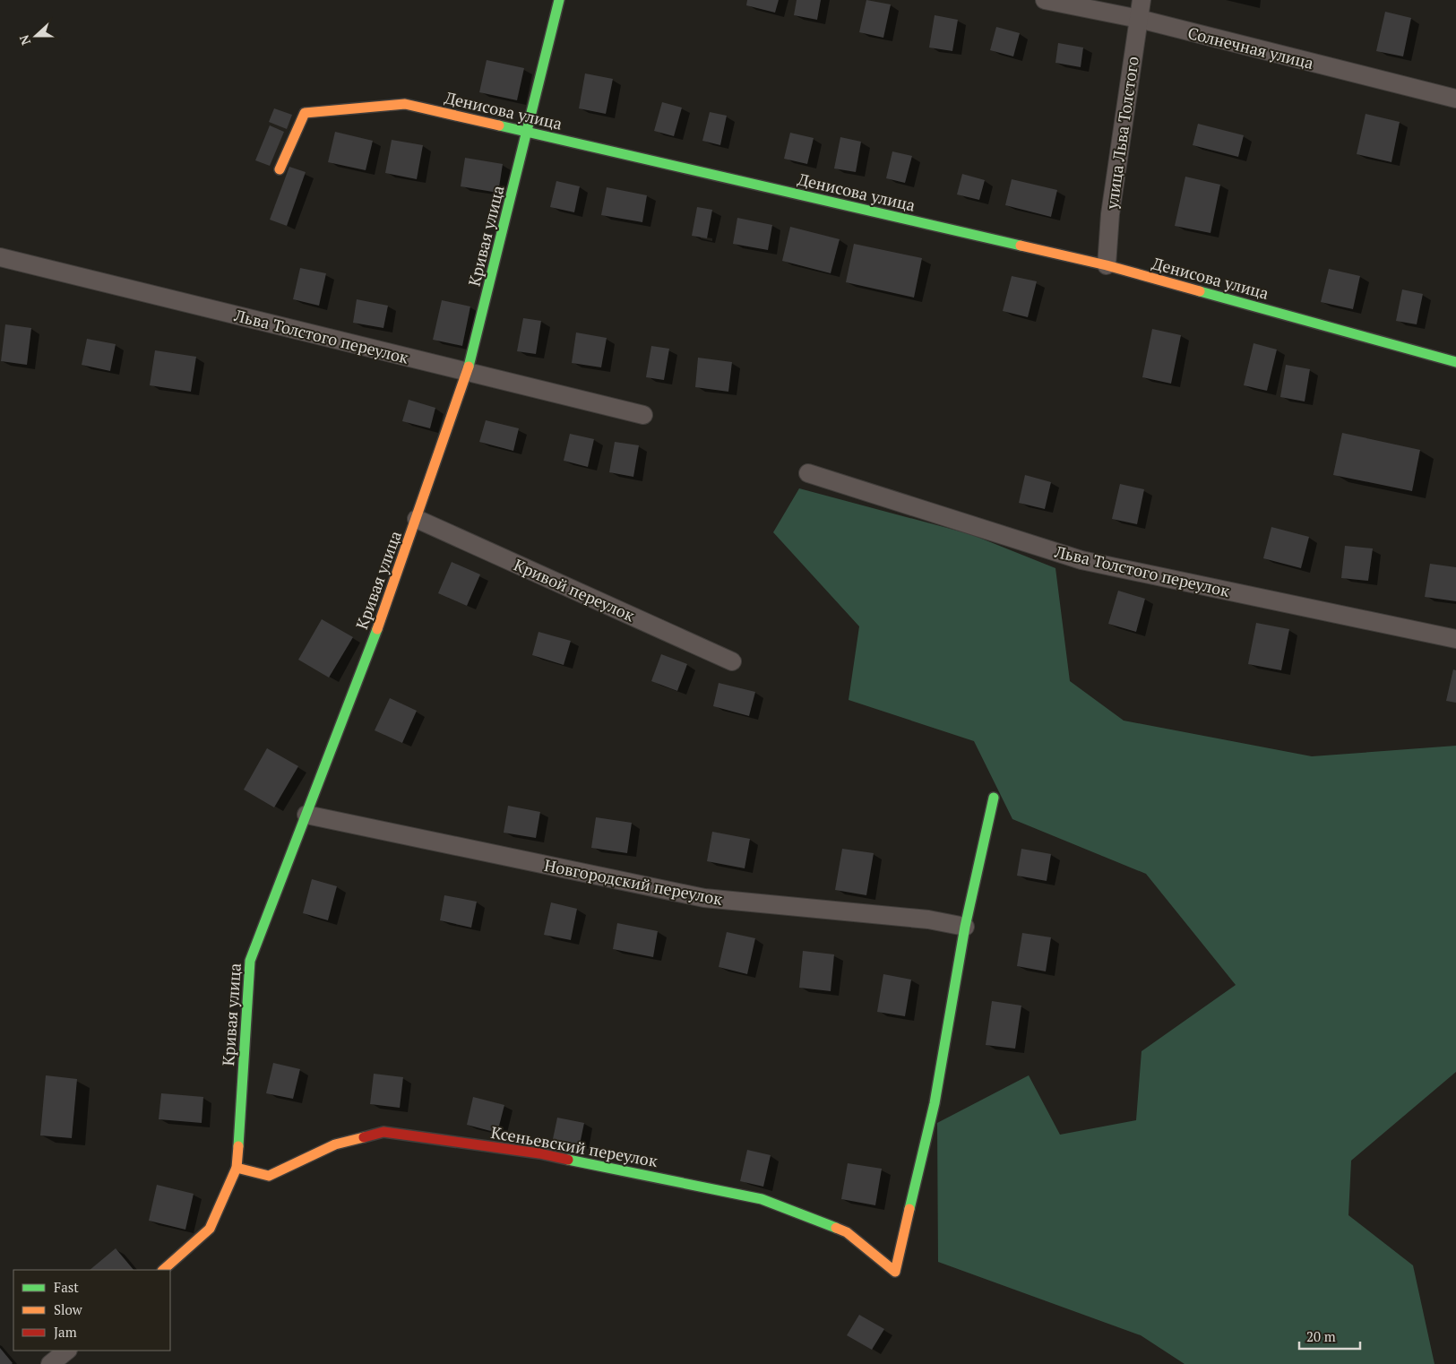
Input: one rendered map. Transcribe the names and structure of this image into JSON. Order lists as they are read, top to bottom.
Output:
{
  "streets": {
    "street": [
      "Солнечная улица",
      "Денисова улица",
      "улица Льва Толстого",
      "Кривая улица",
      "Льва Толстого переулок",
      "Кривой переулок",
      "Новгородский переулок",
      "Ксеньевский переулок"
    ]
  },
  "crossings": [
    ["Солнечная улица", "улица Льва Толстого"],
    ["Денисова улица", "улица Льва Толстого"],
    ["Денисова улица", "Кривая улица"],
    ["Кривая улица", "Льва Толстого переулок"],
    ["Кривая улица", "Кривой переулок"],
    ["Кривая улица", "Новгородский переулок"],
    ["Кривая улица", "Ксеньевский переулок"],
    ["Новгородский переулок", "Ксеньевский переулок"]
  ],
  "legend": ["Fast", "Slow", "Jam"],
  "scale_bar": "20 m",
  "north": "left"
}
